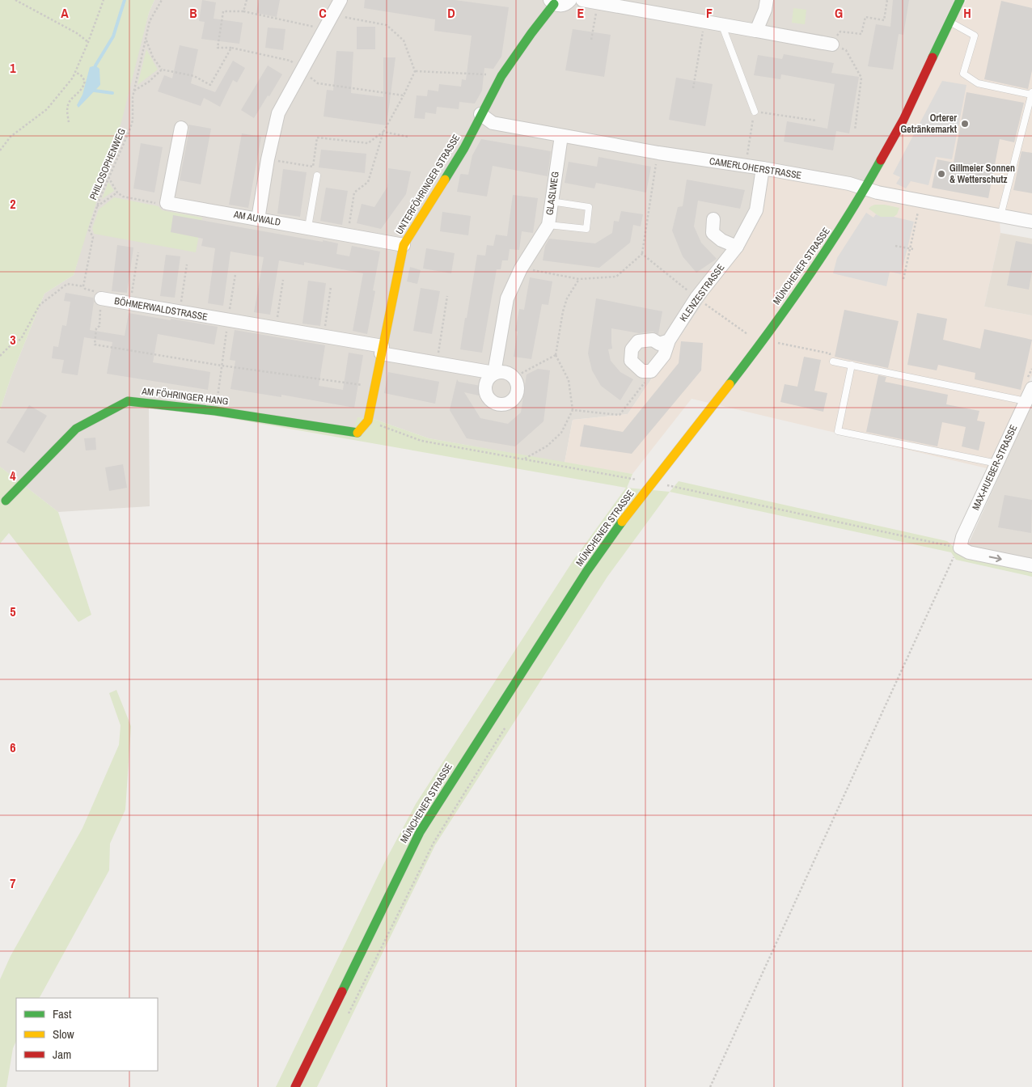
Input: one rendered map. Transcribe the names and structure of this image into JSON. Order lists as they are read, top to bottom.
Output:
{
  "streets": {
    "main road": ["UNTERFÖHRINGER STRASSE", "MÜNCHENER STRASSE", "AM FÖHRINGER HANG"],
    "street": [
      "CAMERLOHERSTRASSE",
      "GLASLWEG",
      "AM AUWALD",
      "KLENZESTRASSE",
      "BÖHMERWALDSTRASSE",
      "MAX-HUEBER-STRASSE"
    ],
    "path": ["PHILOSOPHENWEG"]
  },
  "crossings": [
    ["CAMERLOHERSTRASSE", "UNTERFÖHRINGER STRASSE"],
    ["CAMERLOHERSTRASSE", "GLASLWEG"],
    ["CAMERLOHERSTRASSE", "MÜNCHENER STRASSE"],
    ["CAMERLOHERSTRASSE", "KLENZESTRASSE"],
    ["UNTERFÖHRINGER STRASSE", "AM AUWALD"],
    ["UNTERFÖHRINGER STRASSE", "BÖHMERWALDSTRASSE"],
    ["UNTERFÖHRINGER STRASSE", "AM FÖHRINGER HANG"]
  ],
  "places": ["Orterer Getränkemarkt", "Gillmeier Sonnen & Wetterschutz"],
  "legend": ["Fast", "Slow", "Jam"],
  "grid": {
    "columns": [
      "A",
      "B",
      "C",
      "D",
      "E",
      "F",
      "G",
      "H"
    ],
    "rows": [
      "1",
      "2",
      "3",
      "4",
      "5",
      "6",
      "7"
    ]
  }
}
